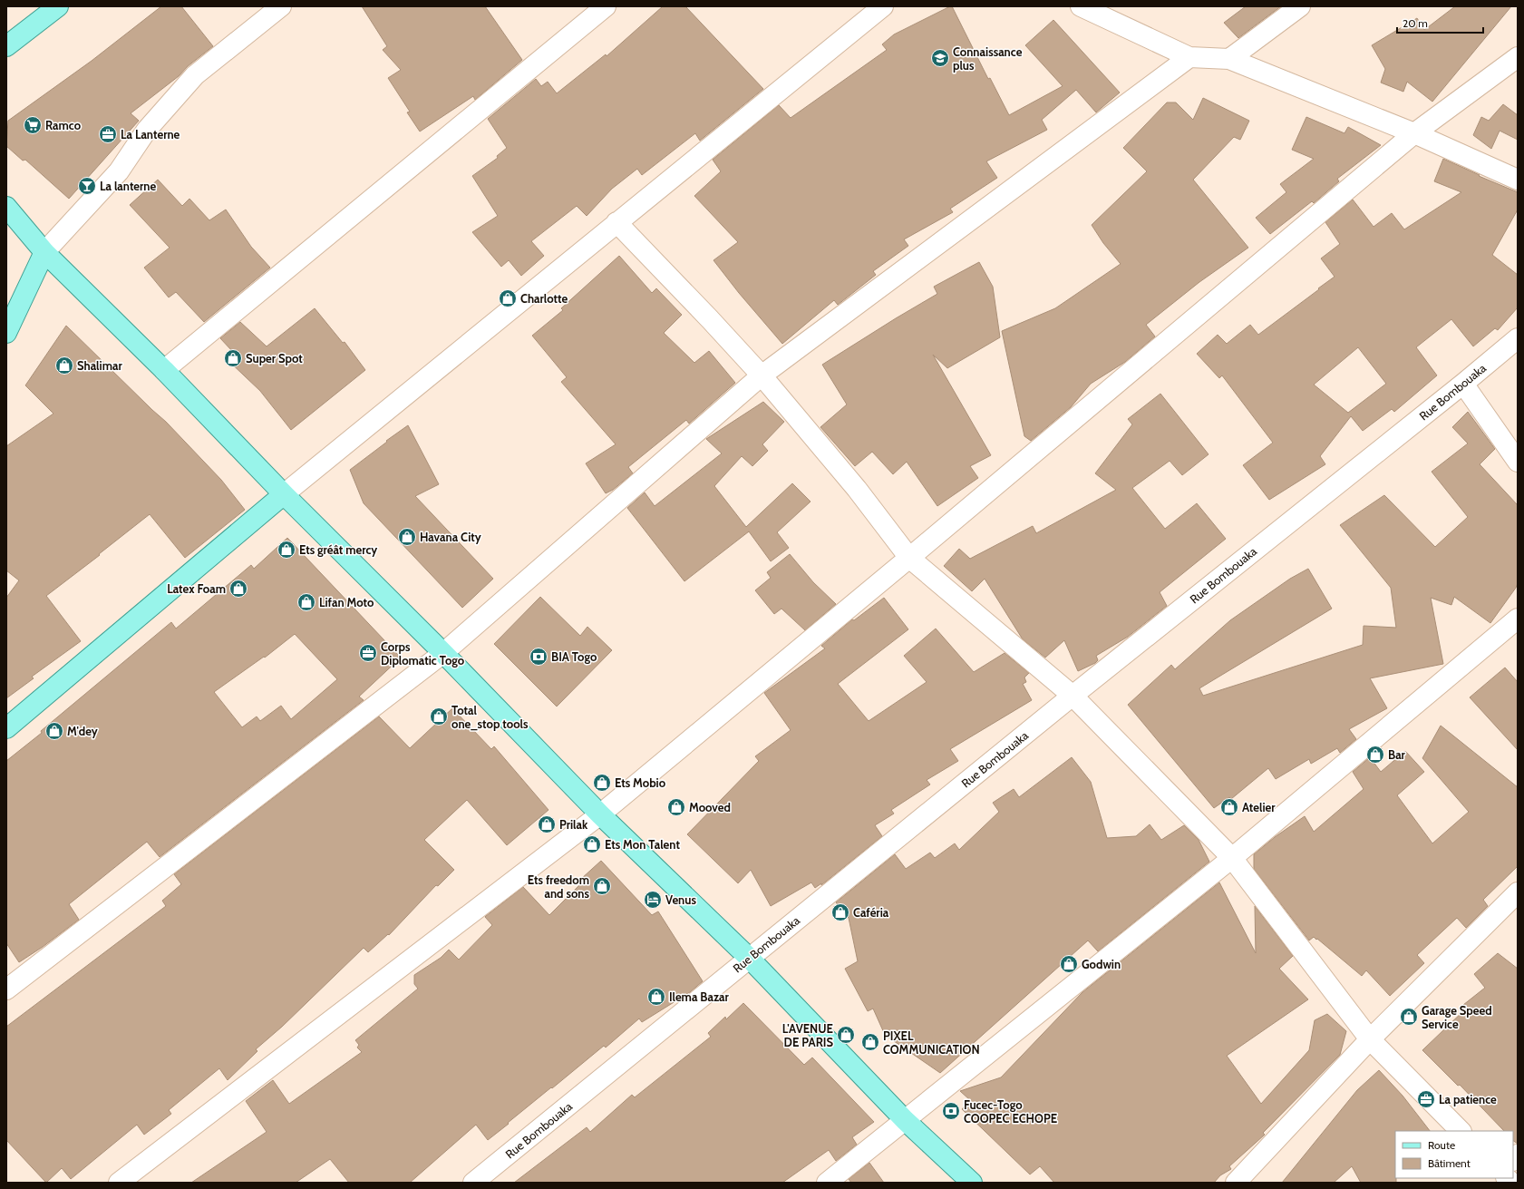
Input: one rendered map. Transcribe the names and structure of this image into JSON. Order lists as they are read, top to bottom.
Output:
{
  "streets": {
    "street": ["Rue Bombouaka"]
  },
  "places": {
    "school or university": ["Connaissance plus"],
    "supermarket": ["Ramco"],
    "office": ["La Lanterne", "Corps Diplomatic Togo", "La patience"],
    "bar": ["La lanterne"],
    "shop": [
      "Charlotte",
      "Super Spot",
      "Shalimar",
      "Havana City",
      "Ets gréât mercy",
      "Latex Foam",
      "Lifan Moto",
      "Total one_stop tools",
      "M'dey",
      "Bar",
      "Ets Mobio",
      "Mooved",
      "Atelier",
      "Prilak",
      "Ets Mon Talent",
      "Ets freedom and sons",
      "Caféria",
      "Godwin",
      "Ilema Bazar",
      "Garage Speed Service",
      "L'AVENUE DE PARIS",
      "PIXEL COMMUNICATION"
    ],
    "bank": ["BIA Togo", "Fucec-Togo COOPEC ECHOPE"],
    "hotel": ["Venus"]
  },
  "legend": ["Route", "Bâtiment"],
  "scale_bar": "20 m"
}
